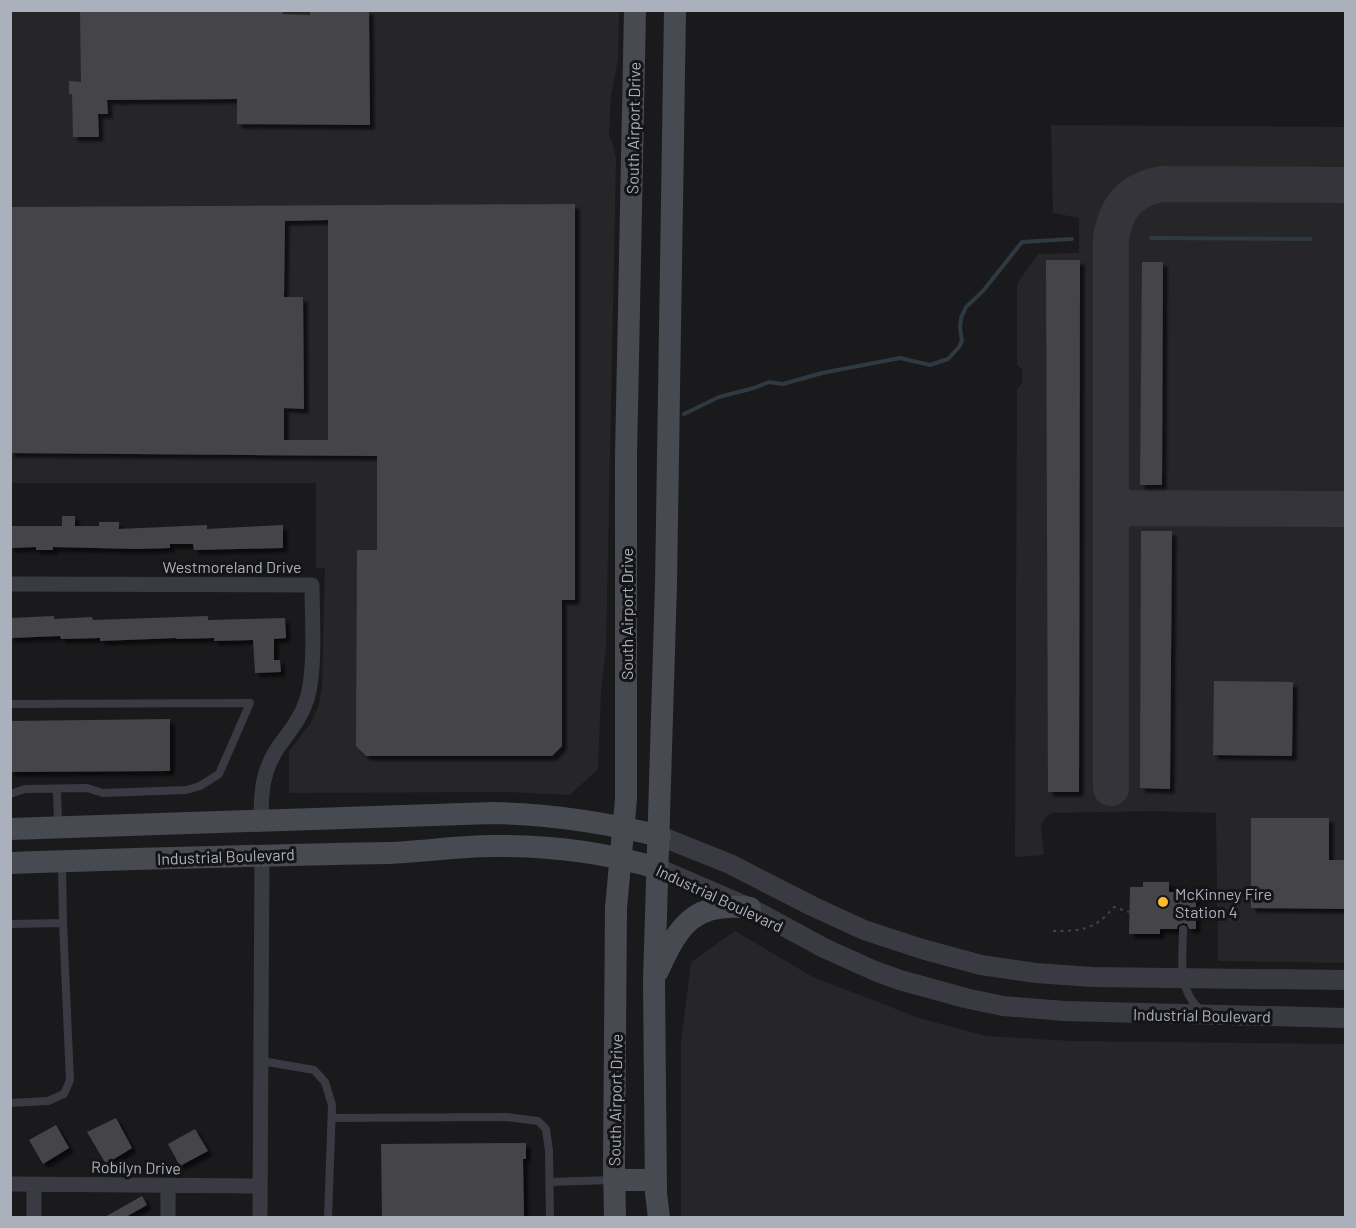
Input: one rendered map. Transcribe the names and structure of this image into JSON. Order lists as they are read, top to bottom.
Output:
{
  "streets": {
    "main road": ["South Airport Drive", "Industrial Boulevard"],
    "street": ["Westmoreland Drive", "Robilyn Drive"]
  },
  "crossings": [
    ["South Airport Drive", "Industrial Boulevard"],
    ["Westmoreland Drive", "Industrial Boulevard"]
  ],
  "places": ["McKinney Fire Station 4"]
}
